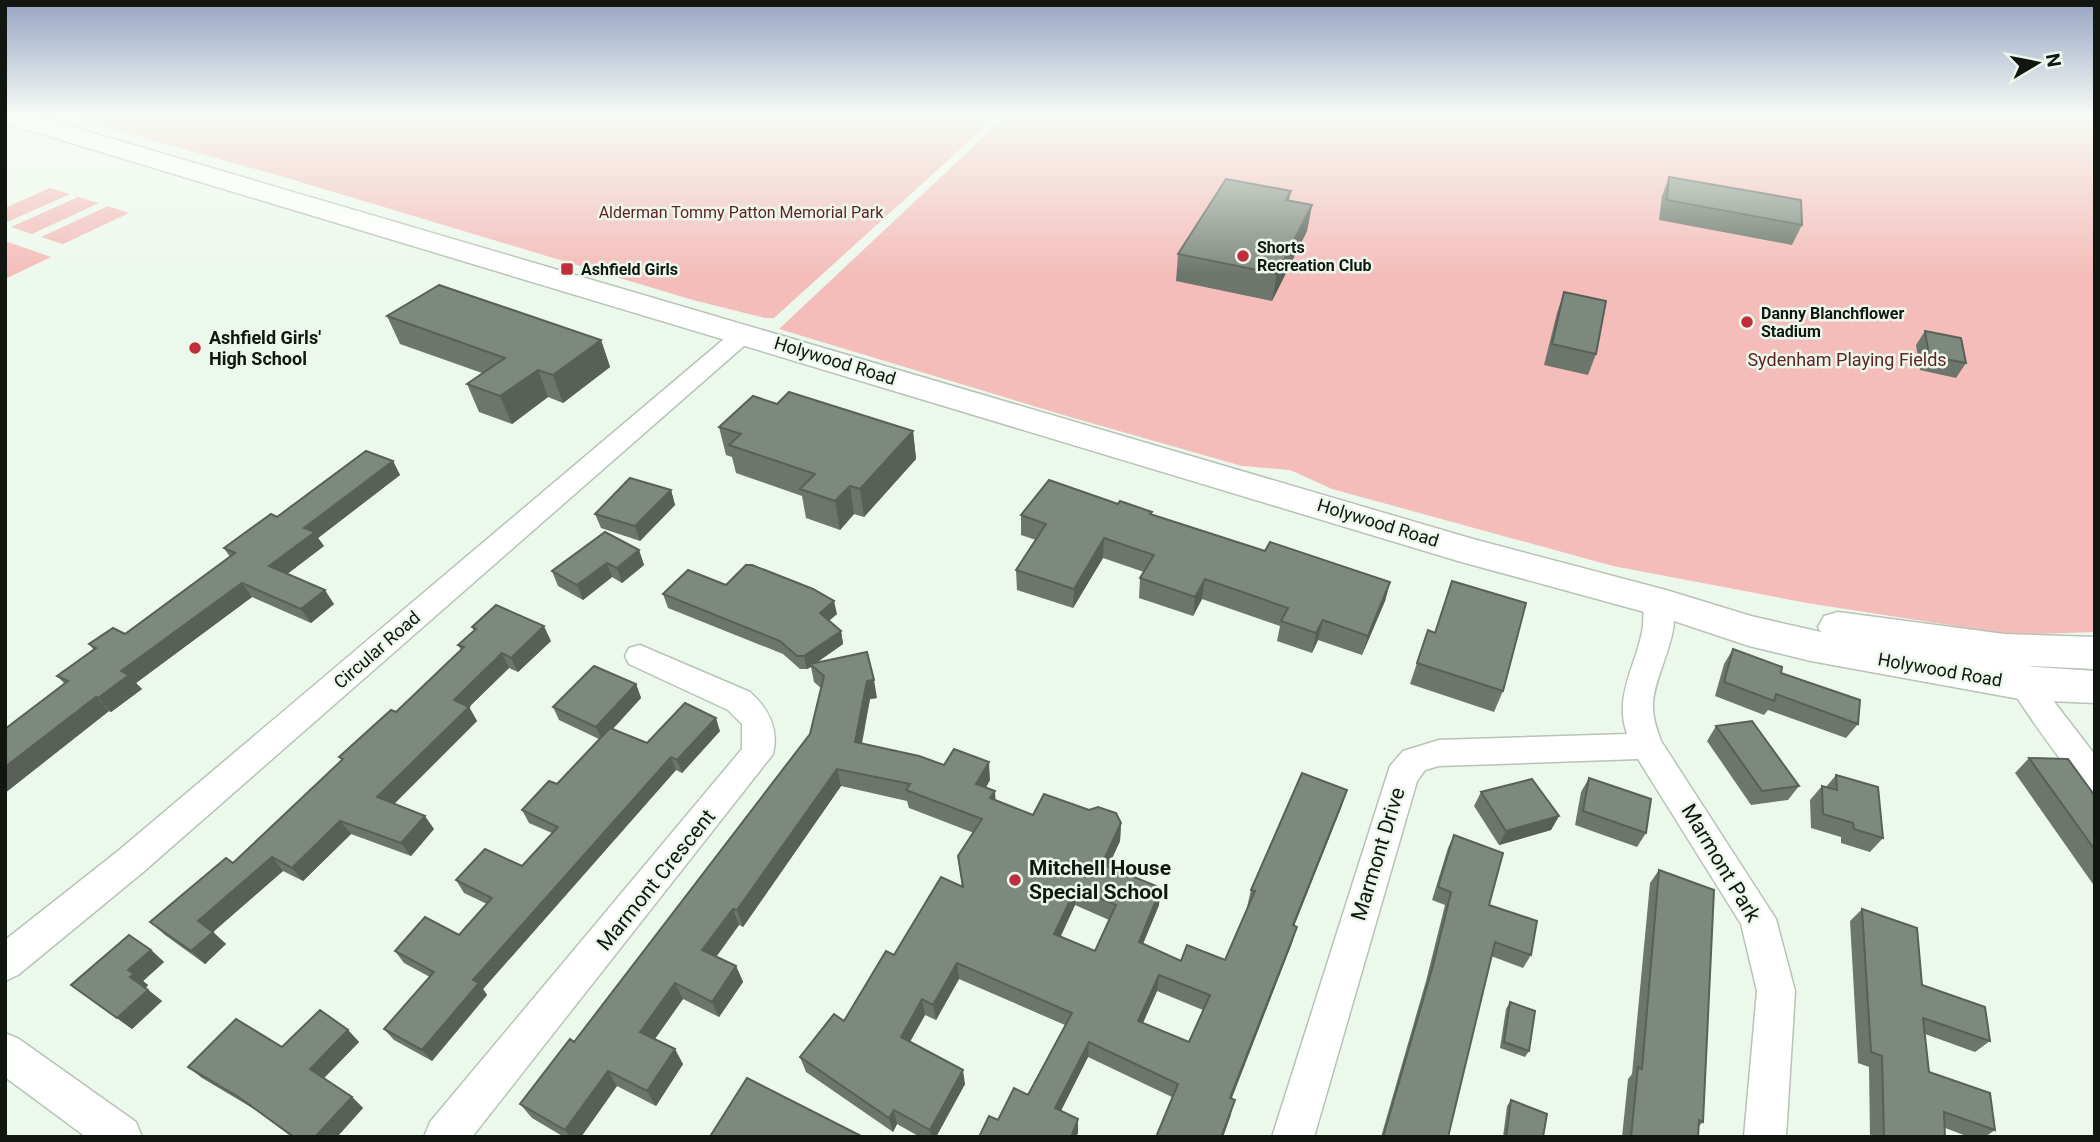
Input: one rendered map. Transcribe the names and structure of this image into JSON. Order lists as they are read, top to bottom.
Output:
{
  "streets": {
    "main road": ["Holywood Road"],
    "street": [
      "Circular Road",
      "Marmont Drive",
      "Marmont Park",
      "Marmont Crescent"
    ]
  },
  "crossings": [
    ["Holywood Road", "Circular Road"],
    ["Holywood Road", "Marmont Park"],
    ["Marmont Drive", "Marmont Park"]
  ],
  "parks": ["Alderman Tommy Patton Memorial Park", "Sydenham Playing Fields"],
  "places": {
    "other": [
      "Shorts Recreation Club",
      "Danny Blanchflower Stadium",
      "Ashfield Girls' High School",
      "Mitchell House Special School"
    ],
    "transit": ["Ashfield Girls"]
  },
  "north": "right"
}
